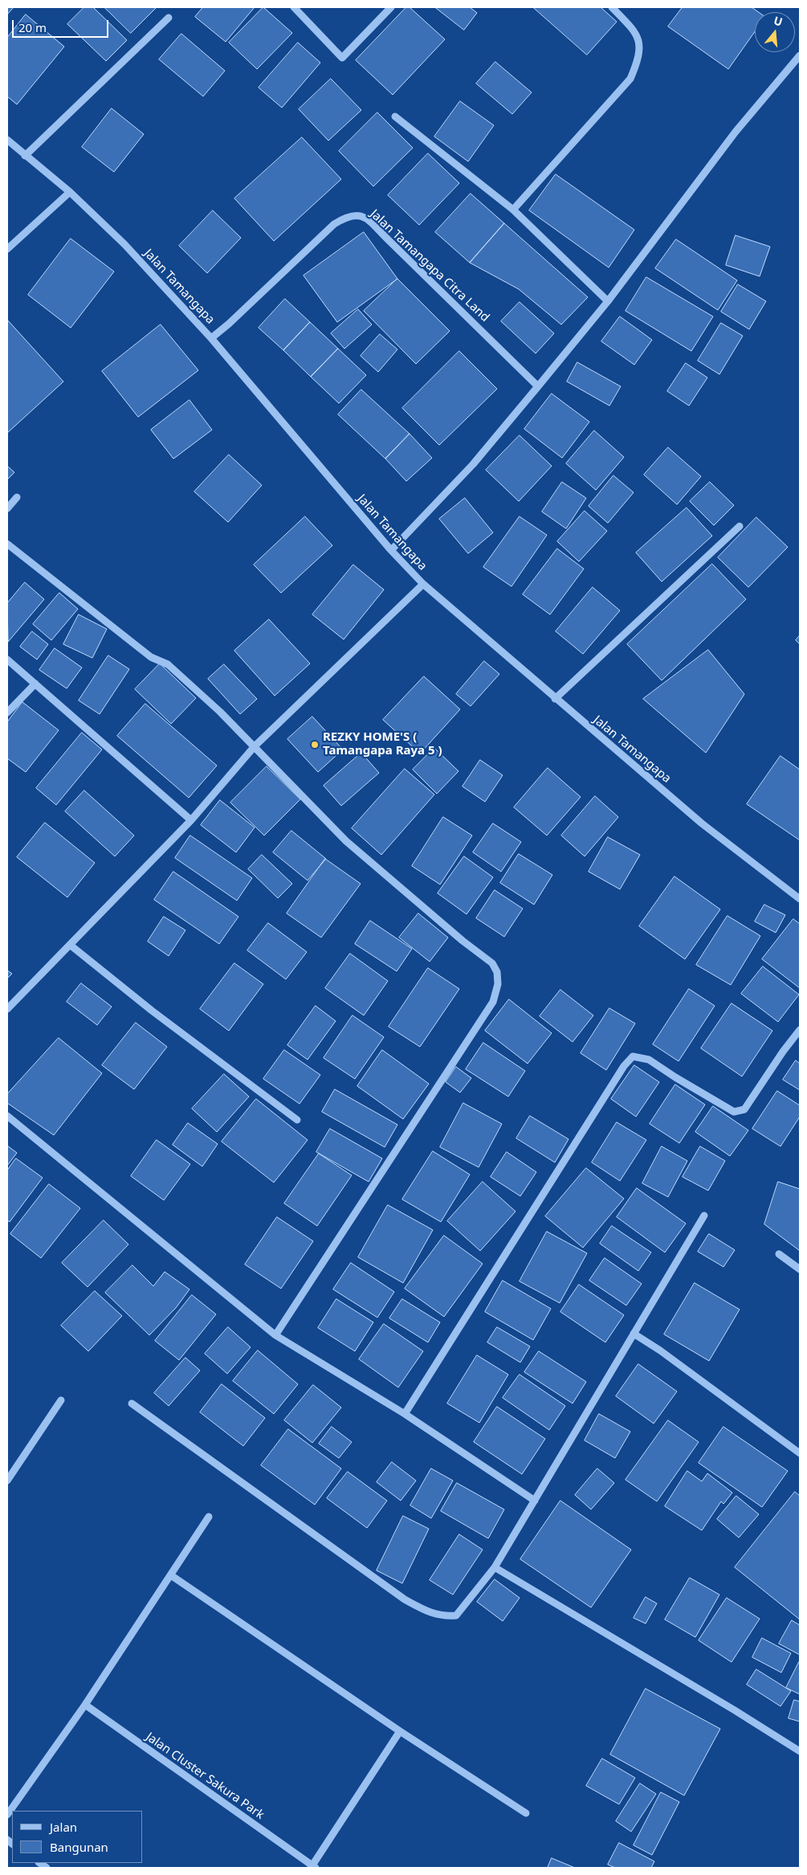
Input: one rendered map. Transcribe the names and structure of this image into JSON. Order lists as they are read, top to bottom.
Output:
{
  "streets": {
    "street": ["Jalan Tamangapa Citra Land", "Jalan Tamangapa", "Jalan Cluster Sakura Park"]
  },
  "crossings": [
    ["Jalan Tamangapa Citra Land", "Jalan Tamangapa"]
  ],
  "places": ["REZKY HOME'S ( Tamangapa Raya 5 )"],
  "legend": ["Jalan", "Bangunan"],
  "scale_bar": "20 m",
  "north": "top"
}
